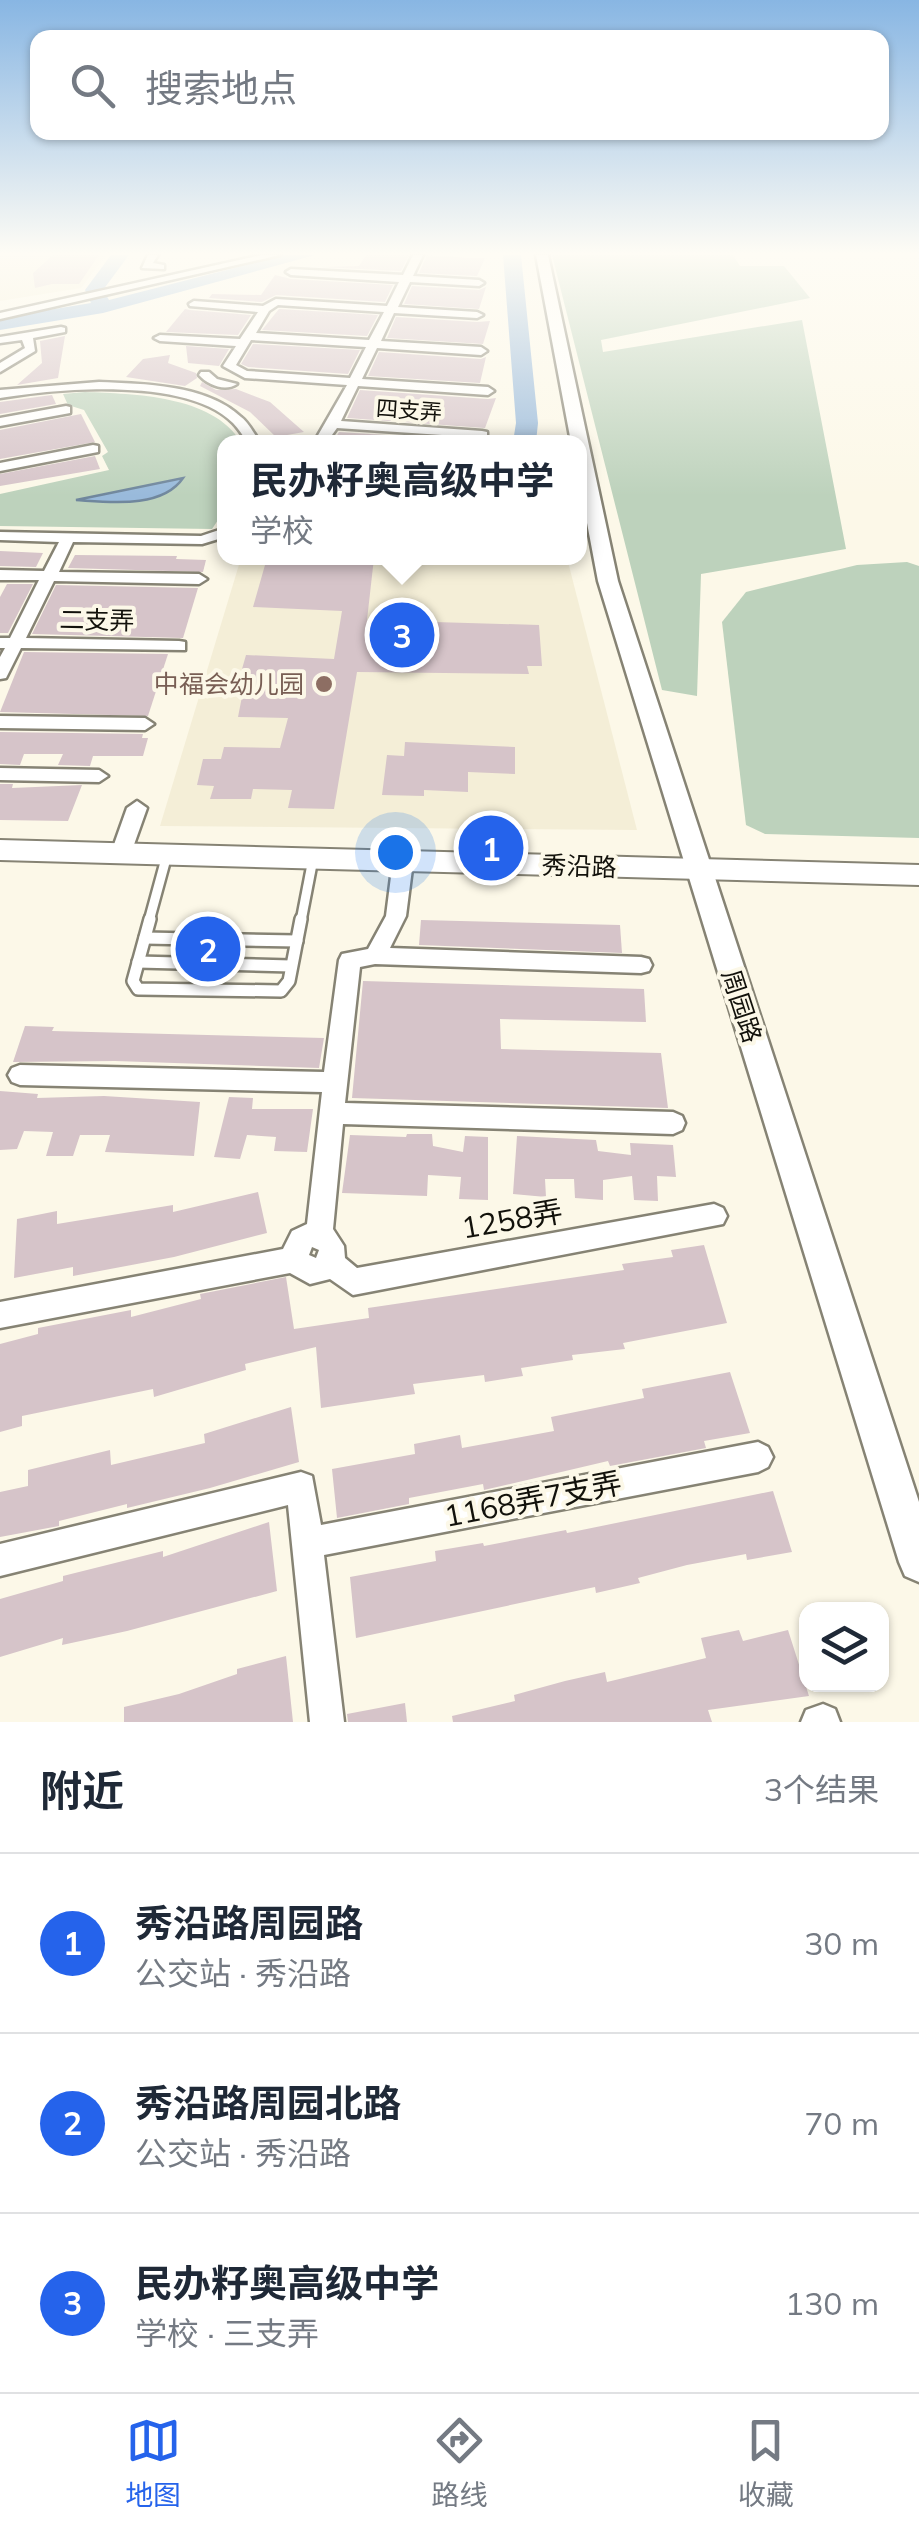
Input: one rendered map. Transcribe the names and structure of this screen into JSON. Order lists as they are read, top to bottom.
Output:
{
  "streets": {
    "main road": ["秀沿路"],
    "street": [
      "四支弄",
      "二支弄",
      "周园路",
      "1258弄",
      "1168弄7支弄"
    ]
  },
  "crossings": [
    ["秀沿路", "周园路"]
  ],
  "places": ["中福会幼儿园"],
  "page": {
    "search": "搜索地点",
    "popup": ["民办籽奥高级中学", "学校"],
    "pins": ["3", "1", "2"],
    "heading": ["附近", "3个结果"],
    "list": [
      {
        "mark": "1",
        "name": "秀沿路周园路",
        "note": "公交站 · 秀沿路",
        "value": "30 m"
      },
      {
        "mark": "2",
        "name": "秀沿路周园北路",
        "note": "公交站 · 秀沿路",
        "value": "70 m"
      },
      {
        "mark": "3",
        "name": "民办籽奥高级中学",
        "note": "学校 · 三支弄",
        "value": "130 m"
      }
    ],
    "nav": ["地图", "路线", "收藏"]
  }
}
